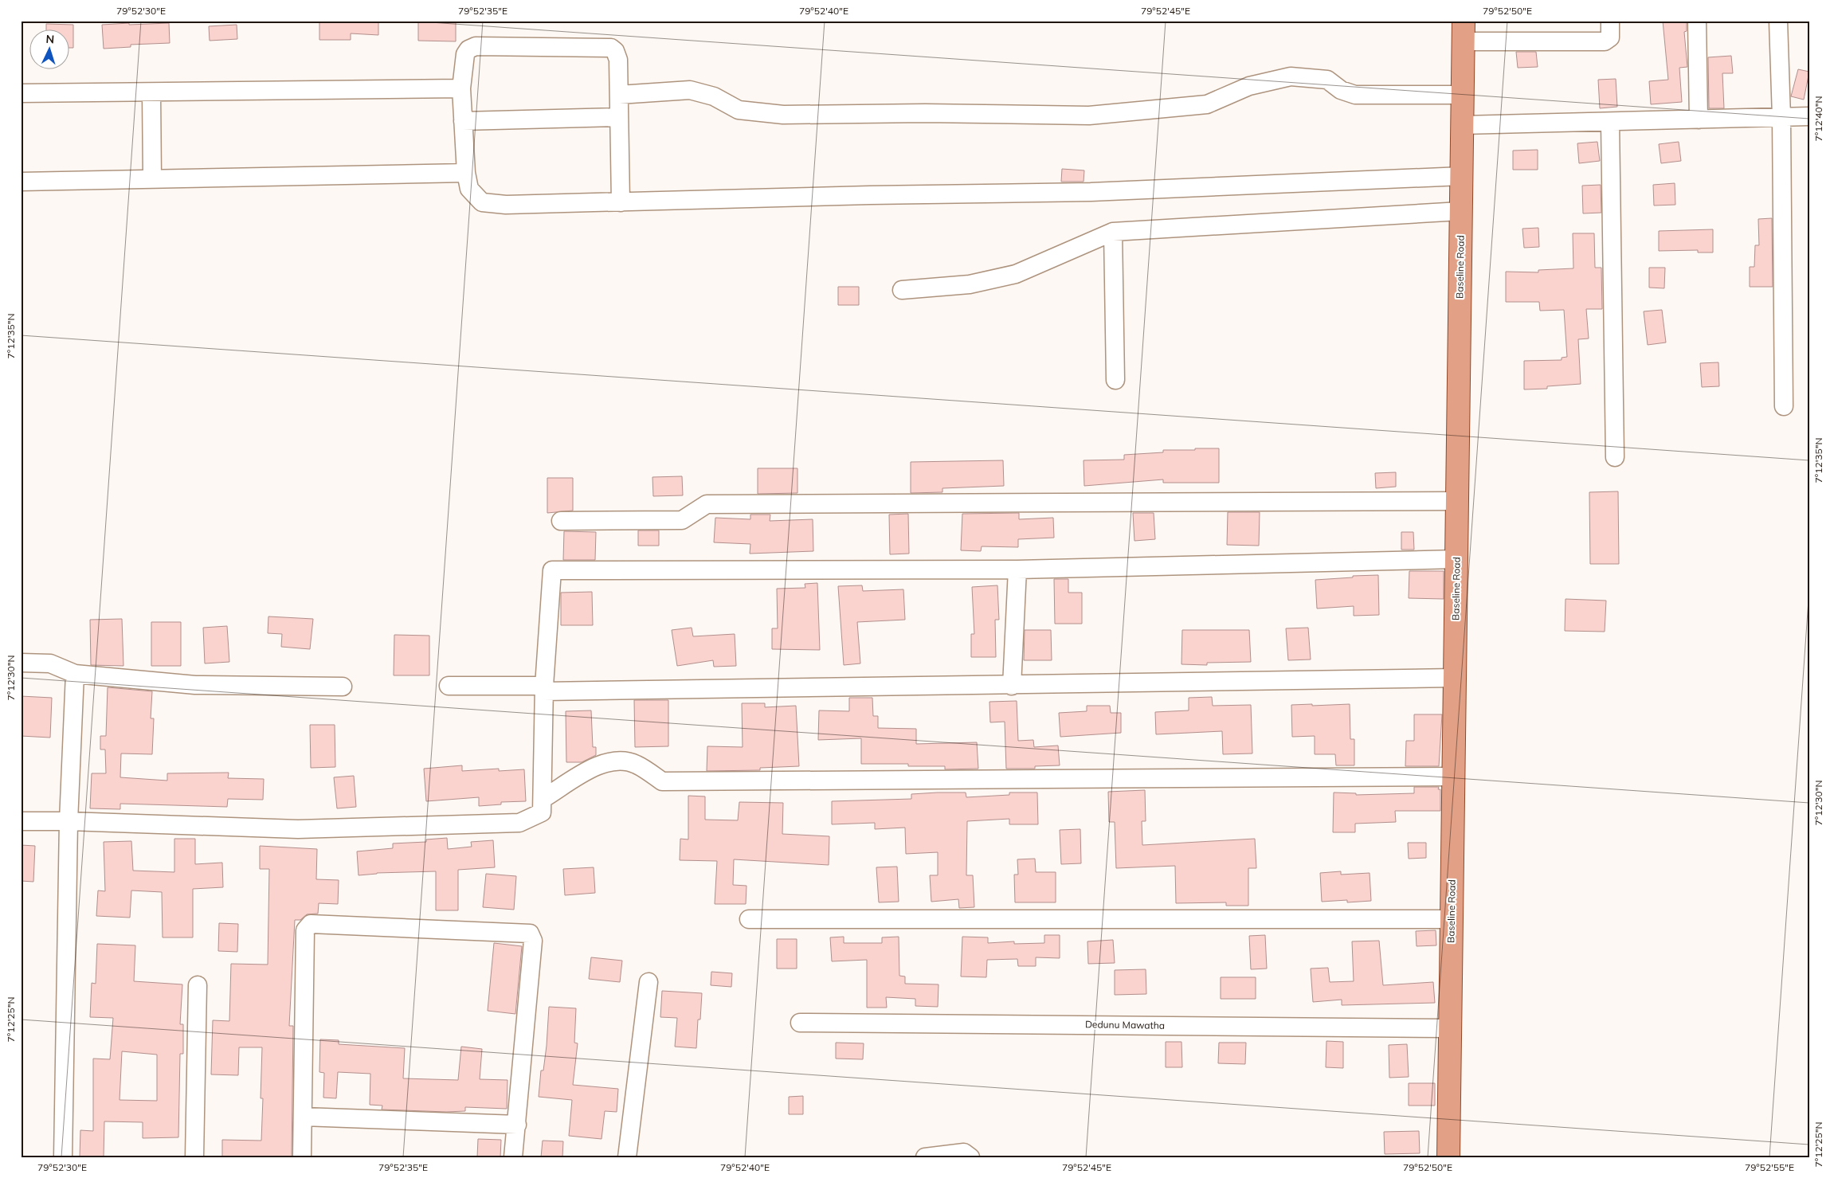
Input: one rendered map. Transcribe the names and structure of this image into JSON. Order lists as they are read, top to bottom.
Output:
{
  "streets": {
    "main road": ["Baseline Road"],
    "street": ["Dedunu Mawatha"]
  },
  "crossings": [
    ["Baseline Road", "Dedunu Mawatha"]
  ],
  "north": "top",
  "coordinates": [
    "79°52'30\"E",
    "79°52'35\"E",
    "79°52'40\"E",
    "79°52'45\"E",
    "79°52'50\"E",
    "7°12'40\"N",
    "7°12'35\"N",
    "7°12'30\"N",
    "7°12'25\"N",
    "79°52'55\"E"
  ]
}
